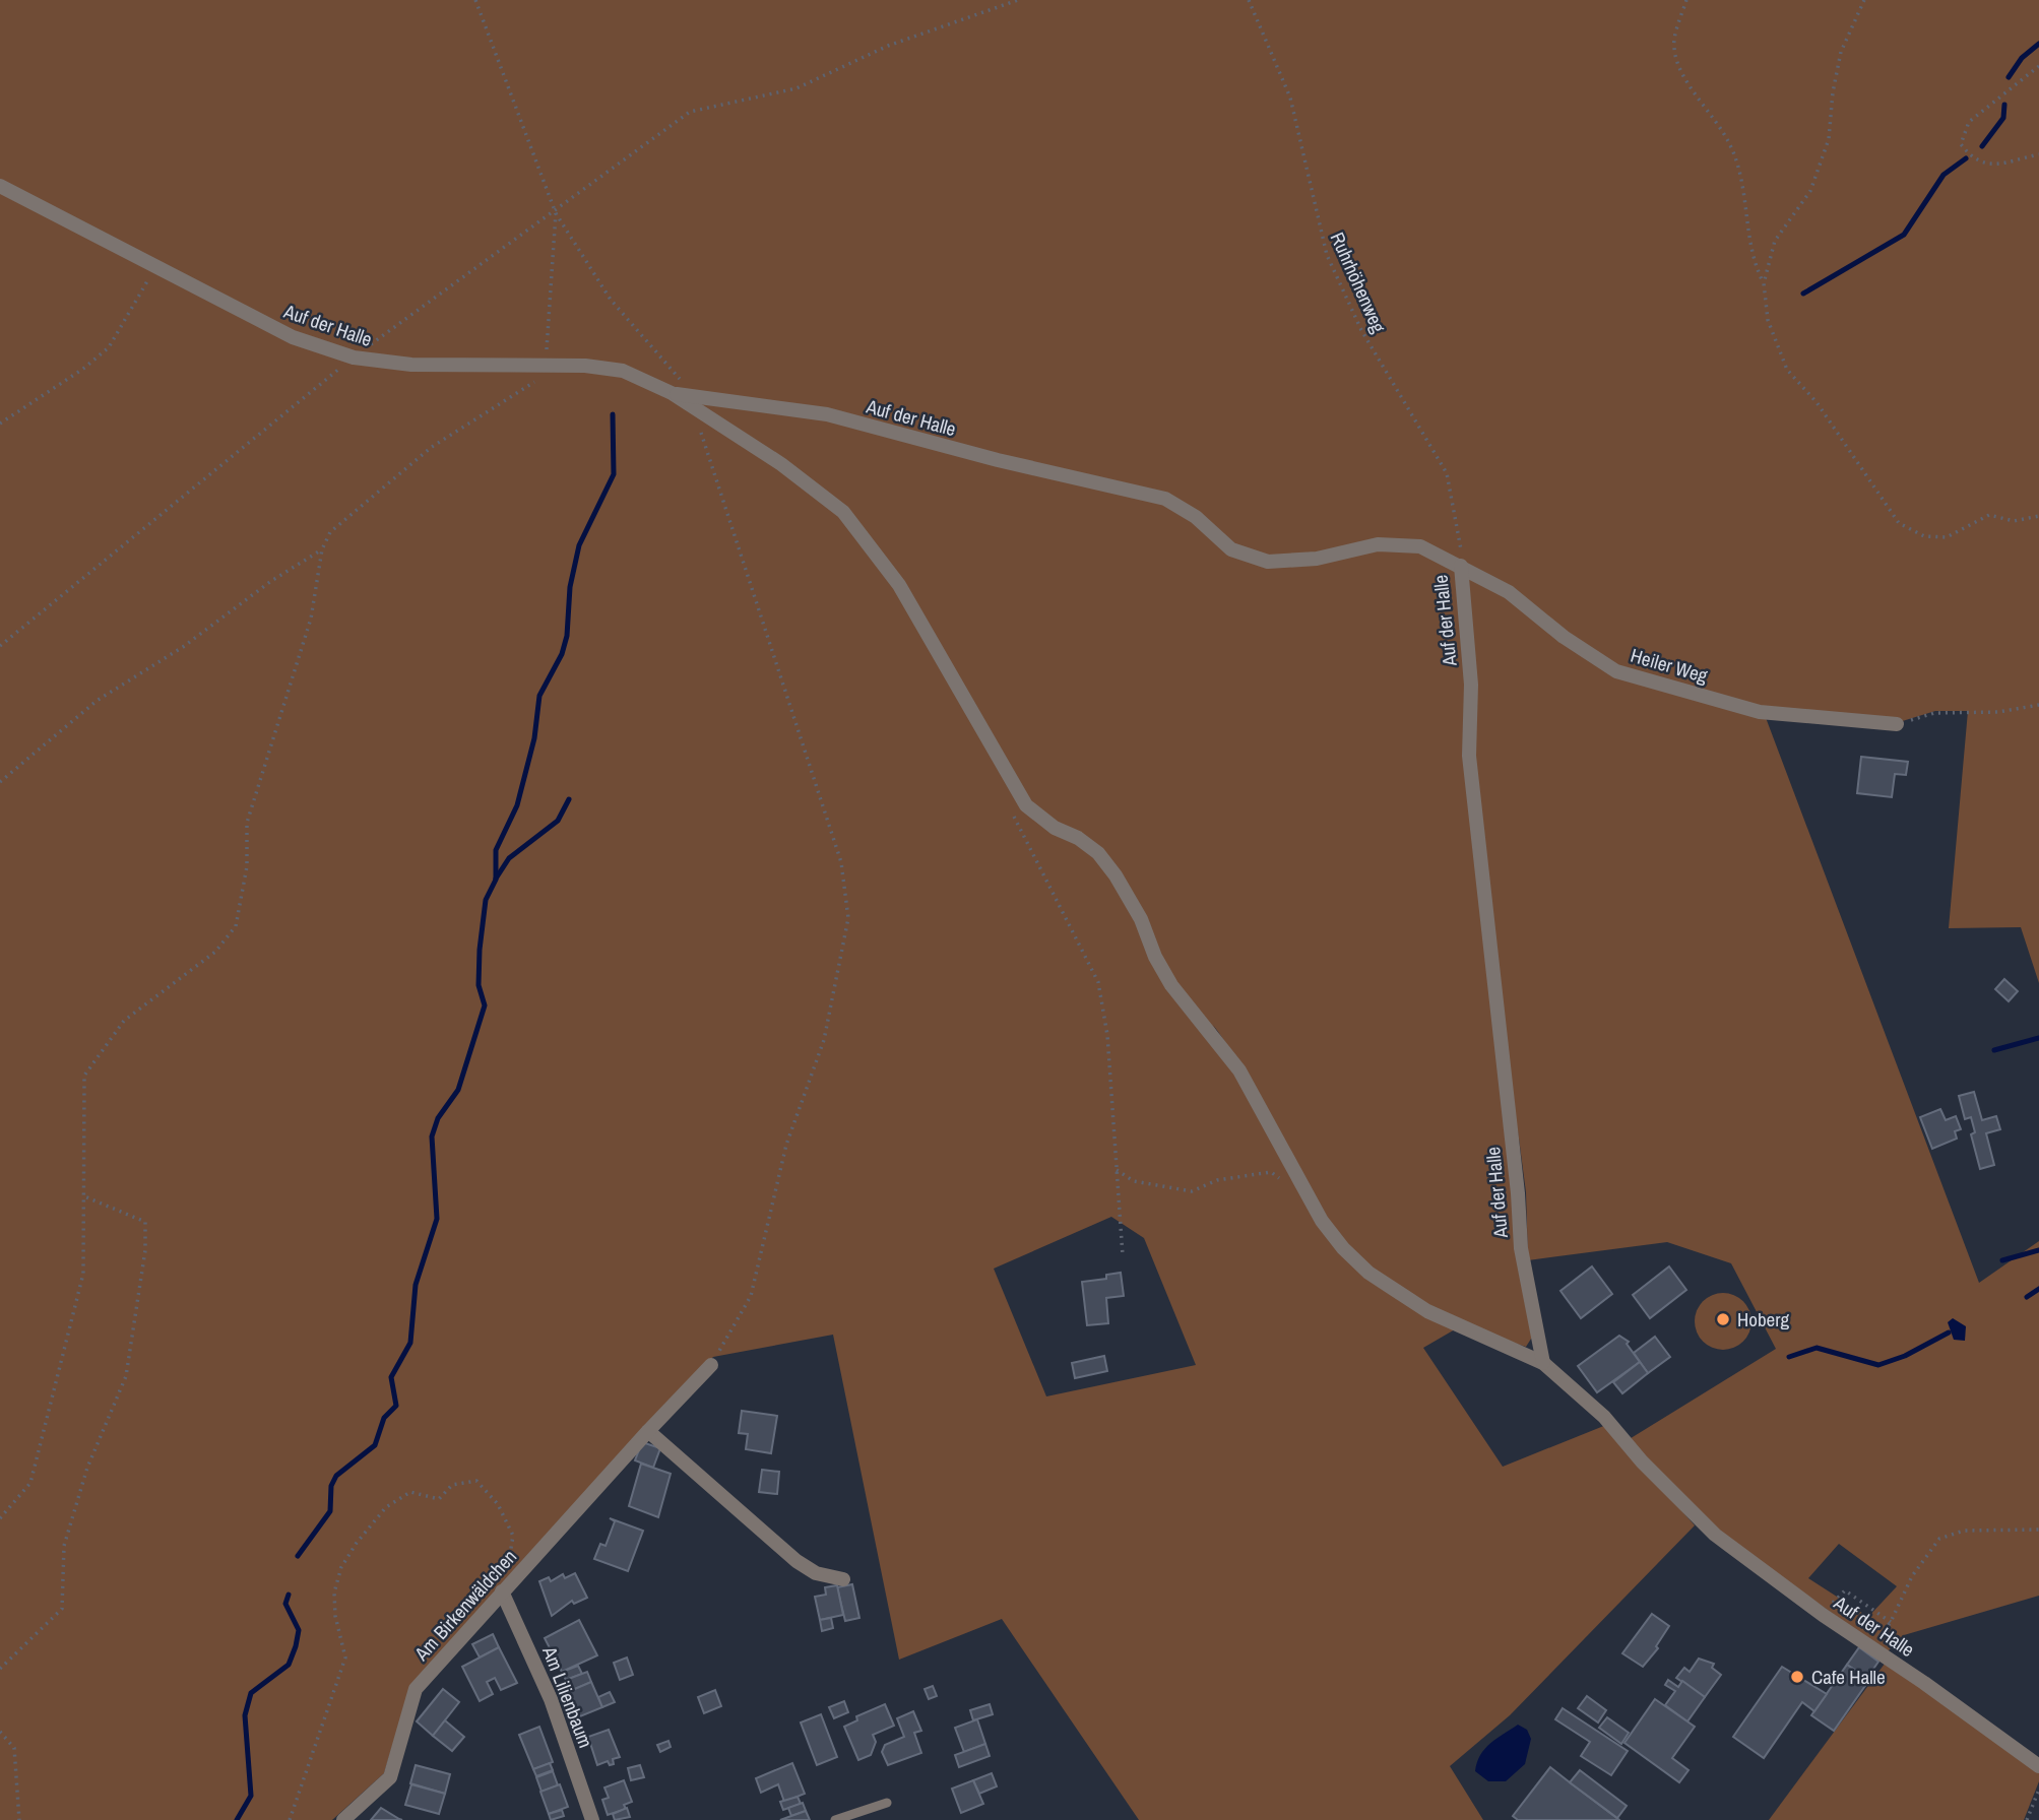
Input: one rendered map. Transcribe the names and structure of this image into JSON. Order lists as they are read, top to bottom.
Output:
{
  "streets": {
    "street": [
      "Auf der Halle",
      "Heiler Weg",
      "Am Birkenwäldchen",
      "Am Lilienbaum"
    ],
    "path": ["Ruhrhöhenweg"]
  },
  "crossings": [
    ["Ruhrhöhenweg", "Auf der Halle"],
    ["Ruhrhöhenweg", "Heiler Weg"],
    ["Auf der Halle", "Heiler Weg"],
    ["Am Birkenwäldchen", "Am Lilienbaum"]
  ],
  "places": ["Hoberg", "Cafe Halle"]
}
